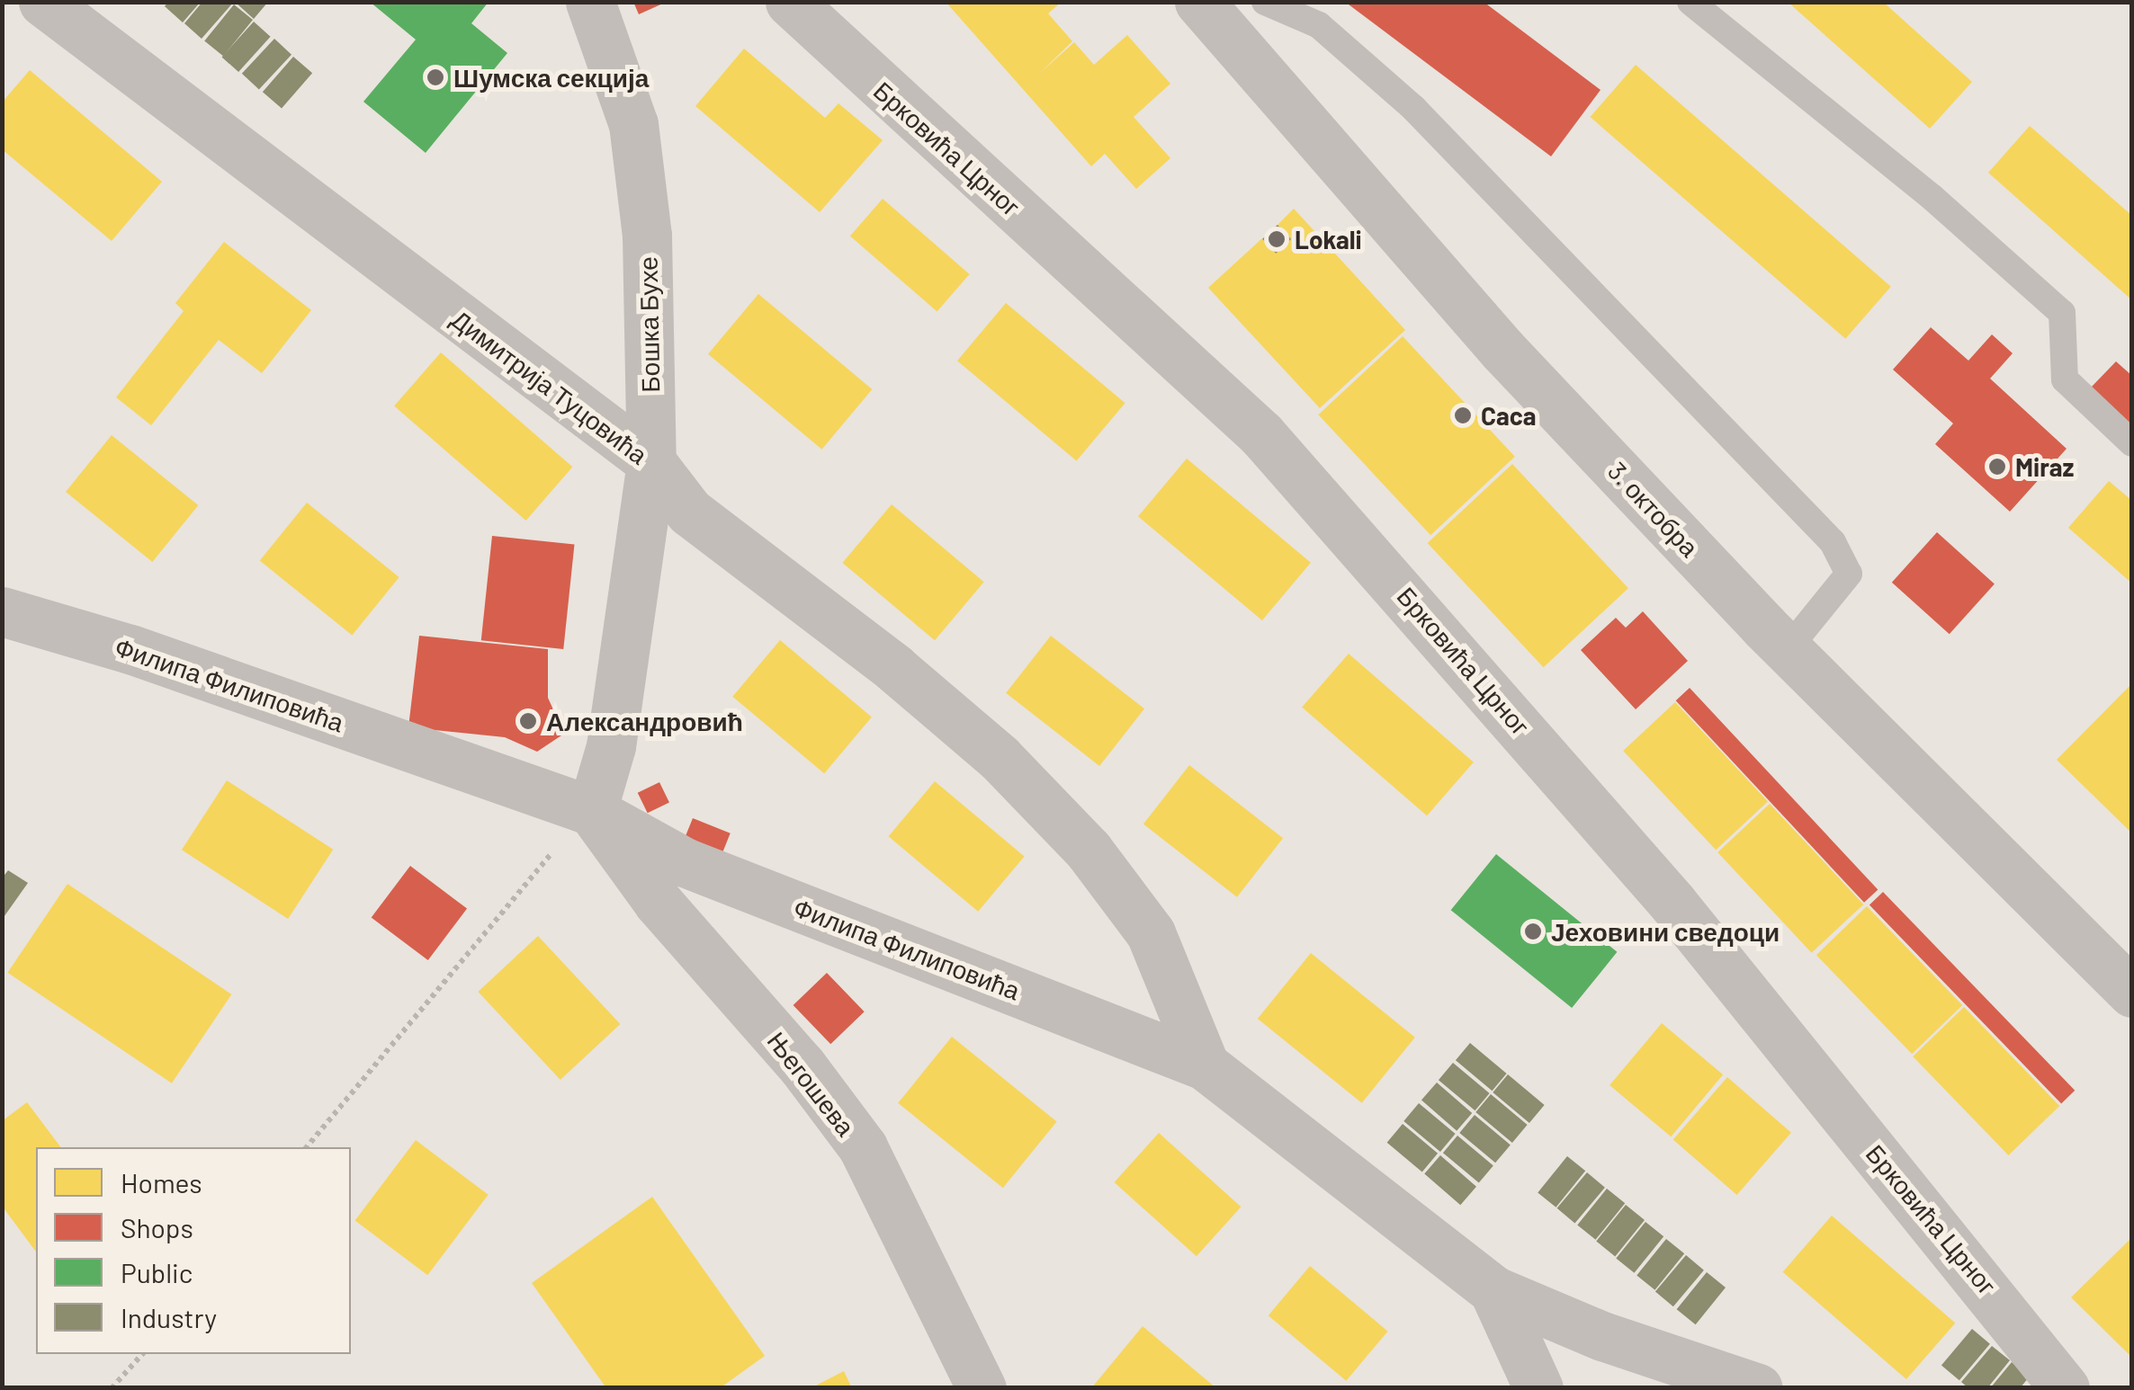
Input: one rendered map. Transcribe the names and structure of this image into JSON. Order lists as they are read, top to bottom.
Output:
{
  "streets": {
    "street": [
      "Брковића Црног",
      "Бошка Бухе",
      "Димитрија Туцовића",
      "3. октобра",
      "Филипа Филиповића",
      "Његошева"
    ]
  },
  "crossings": [
    ["Бошка Бухе", "Димитрија Туцовића"],
    ["Бошка Бухе", "Филипа Филиповића"],
    ["Бошка Бухе", "Његошева"],
    ["Димитрија Туцовића", "Филипа Филиповића"],
    ["Филипа Филиповића", "Његошева"]
  ],
  "places": [
    "Шумска секција",
    "Lokali",
    "Caca",
    "Miraz",
    "Александровић",
    "Јеховини сведоци"
  ],
  "legend": [
    "Homes",
    "Shops",
    "Public",
    "Industry"
  ]
}
